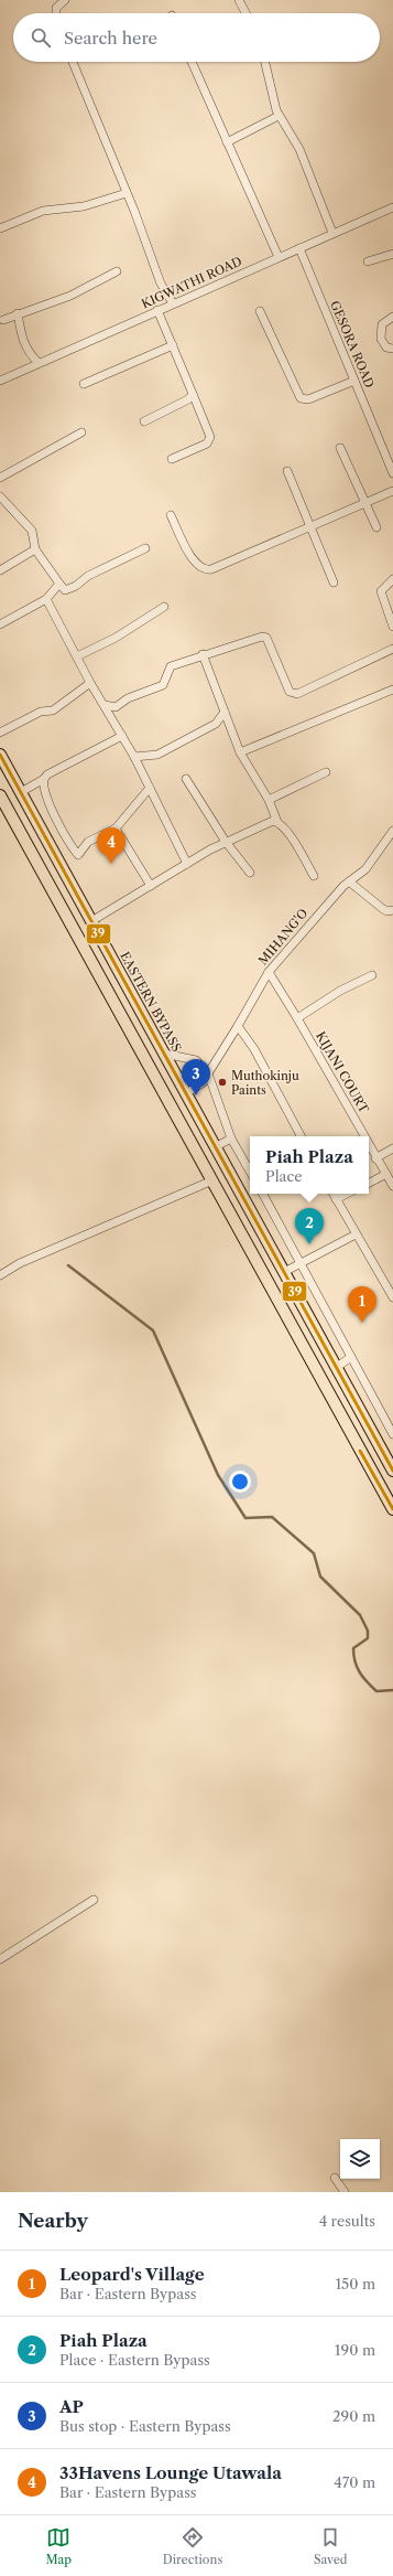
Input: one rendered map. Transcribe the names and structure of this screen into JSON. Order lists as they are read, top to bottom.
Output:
{
  "streets": {
    "main road": ["EASTERN BYPASS"],
    "street": [
      "KIGWATHI ROAD",
      "GESORA ROAD",
      "MIHANG'O",
      "KIJANI COURT"
    ]
  },
  "crossings": [
    ["KIGWATHI ROAD", "GESORA ROAD"],
    ["MIHANG'O", "EASTERN BYPASS"],
    ["MIHANG'O", "KIJANI COURT"]
  ],
  "places": ["Muthokinju Paints"],
  "lines": ["transit line 39"],
  "page": {
    "search": "Search here",
    "pins": [
      "4",
      "3",
      "2",
      "1"
    ],
    "popup": ["Piah Plaza", "Place"],
    "heading": ["Nearby", "4 results"],
    "list": [
      {
        "mark": "1",
        "name": "Leopard's Village",
        "note": "Bar · Eastern Bypass",
        "value": "150 m"
      },
      {
        "mark": "2",
        "name": "Piah Plaza",
        "note": "Place · Eastern Bypass",
        "value": "190 m"
      },
      {
        "mark": "3",
        "name": "AP",
        "note": "Bus stop · Eastern Bypass",
        "value": "290 m"
      },
      {
        "mark": "4",
        "name": "33Havens Lounge Utawala",
        "note": "Bar · Eastern Bypass",
        "value": "470 m"
      }
    ],
    "nav": ["Map", "Directions", "Saved"]
  }
}
